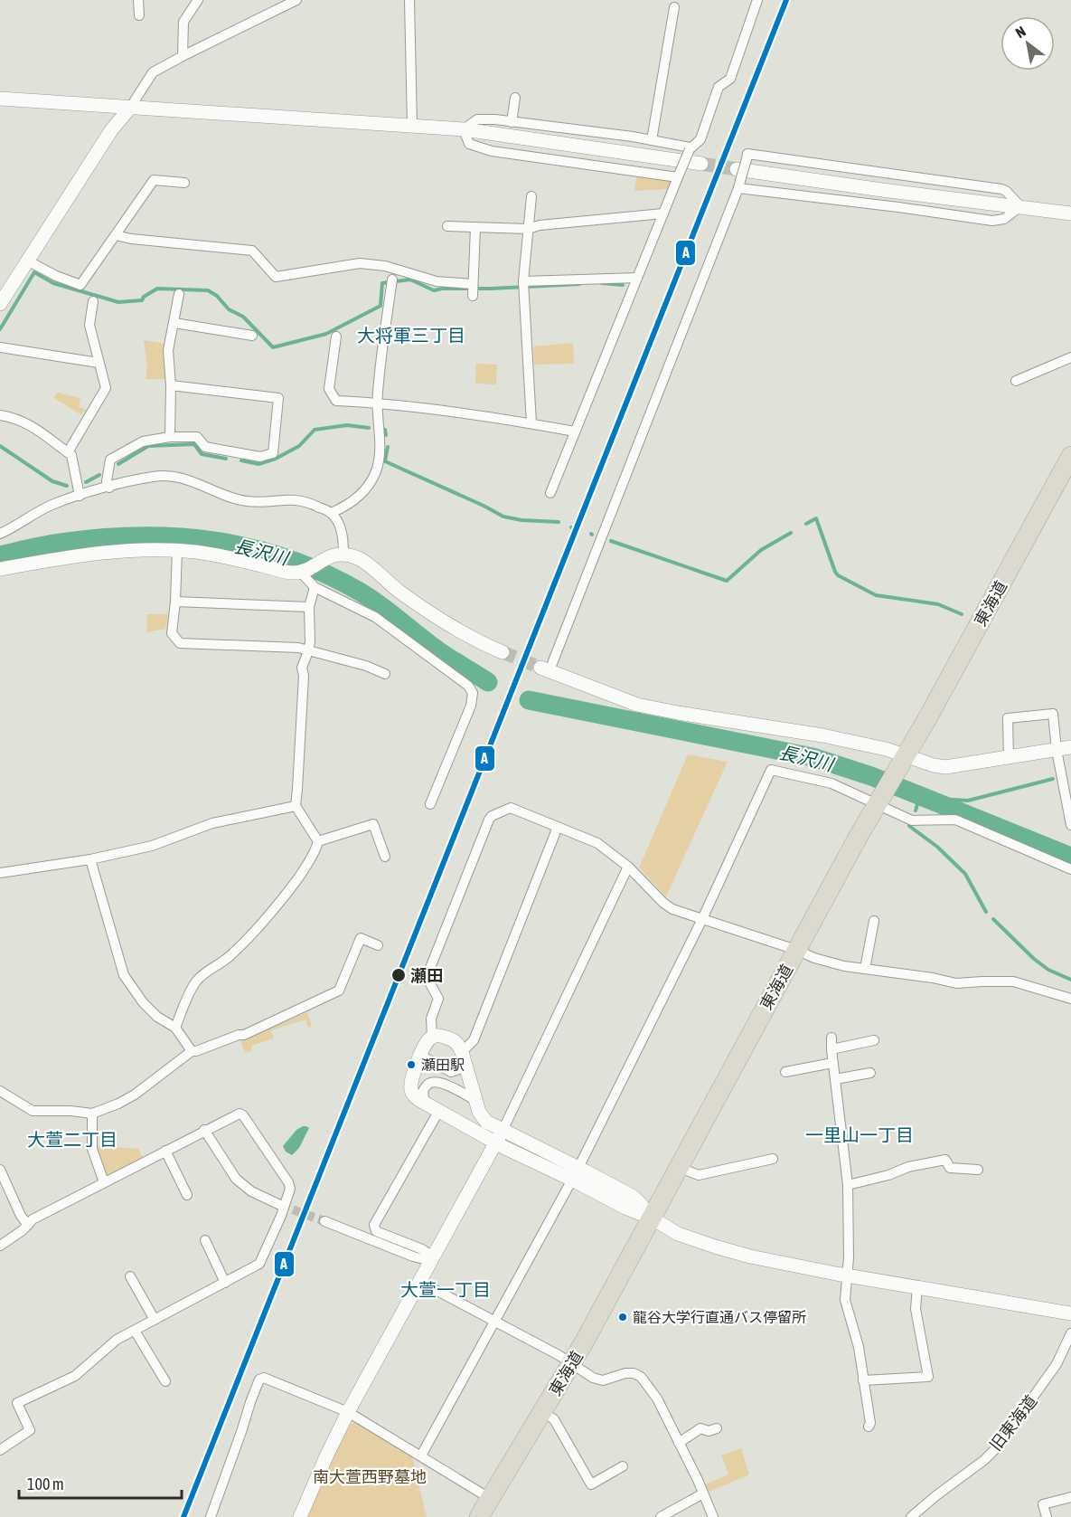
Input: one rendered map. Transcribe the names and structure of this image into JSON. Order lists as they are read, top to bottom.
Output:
{
  "streets": {
    "highway": ["東海道"],
    "street": ["旧東海道"]
  },
  "districts": [
    "大将軍三丁目",
    "一里山一丁目",
    "大萱二丁目",
    "大萱一丁目"
  ],
  "water": ["長沢川"],
  "parks": ["南大萱西野墓地"],
  "places": ["瀬田", "瀬田駅", "龍谷大学行直通バス停留所"],
  "lines": ["transit line A"],
  "scale_bar": "100 m",
  "north": "top left"
}
